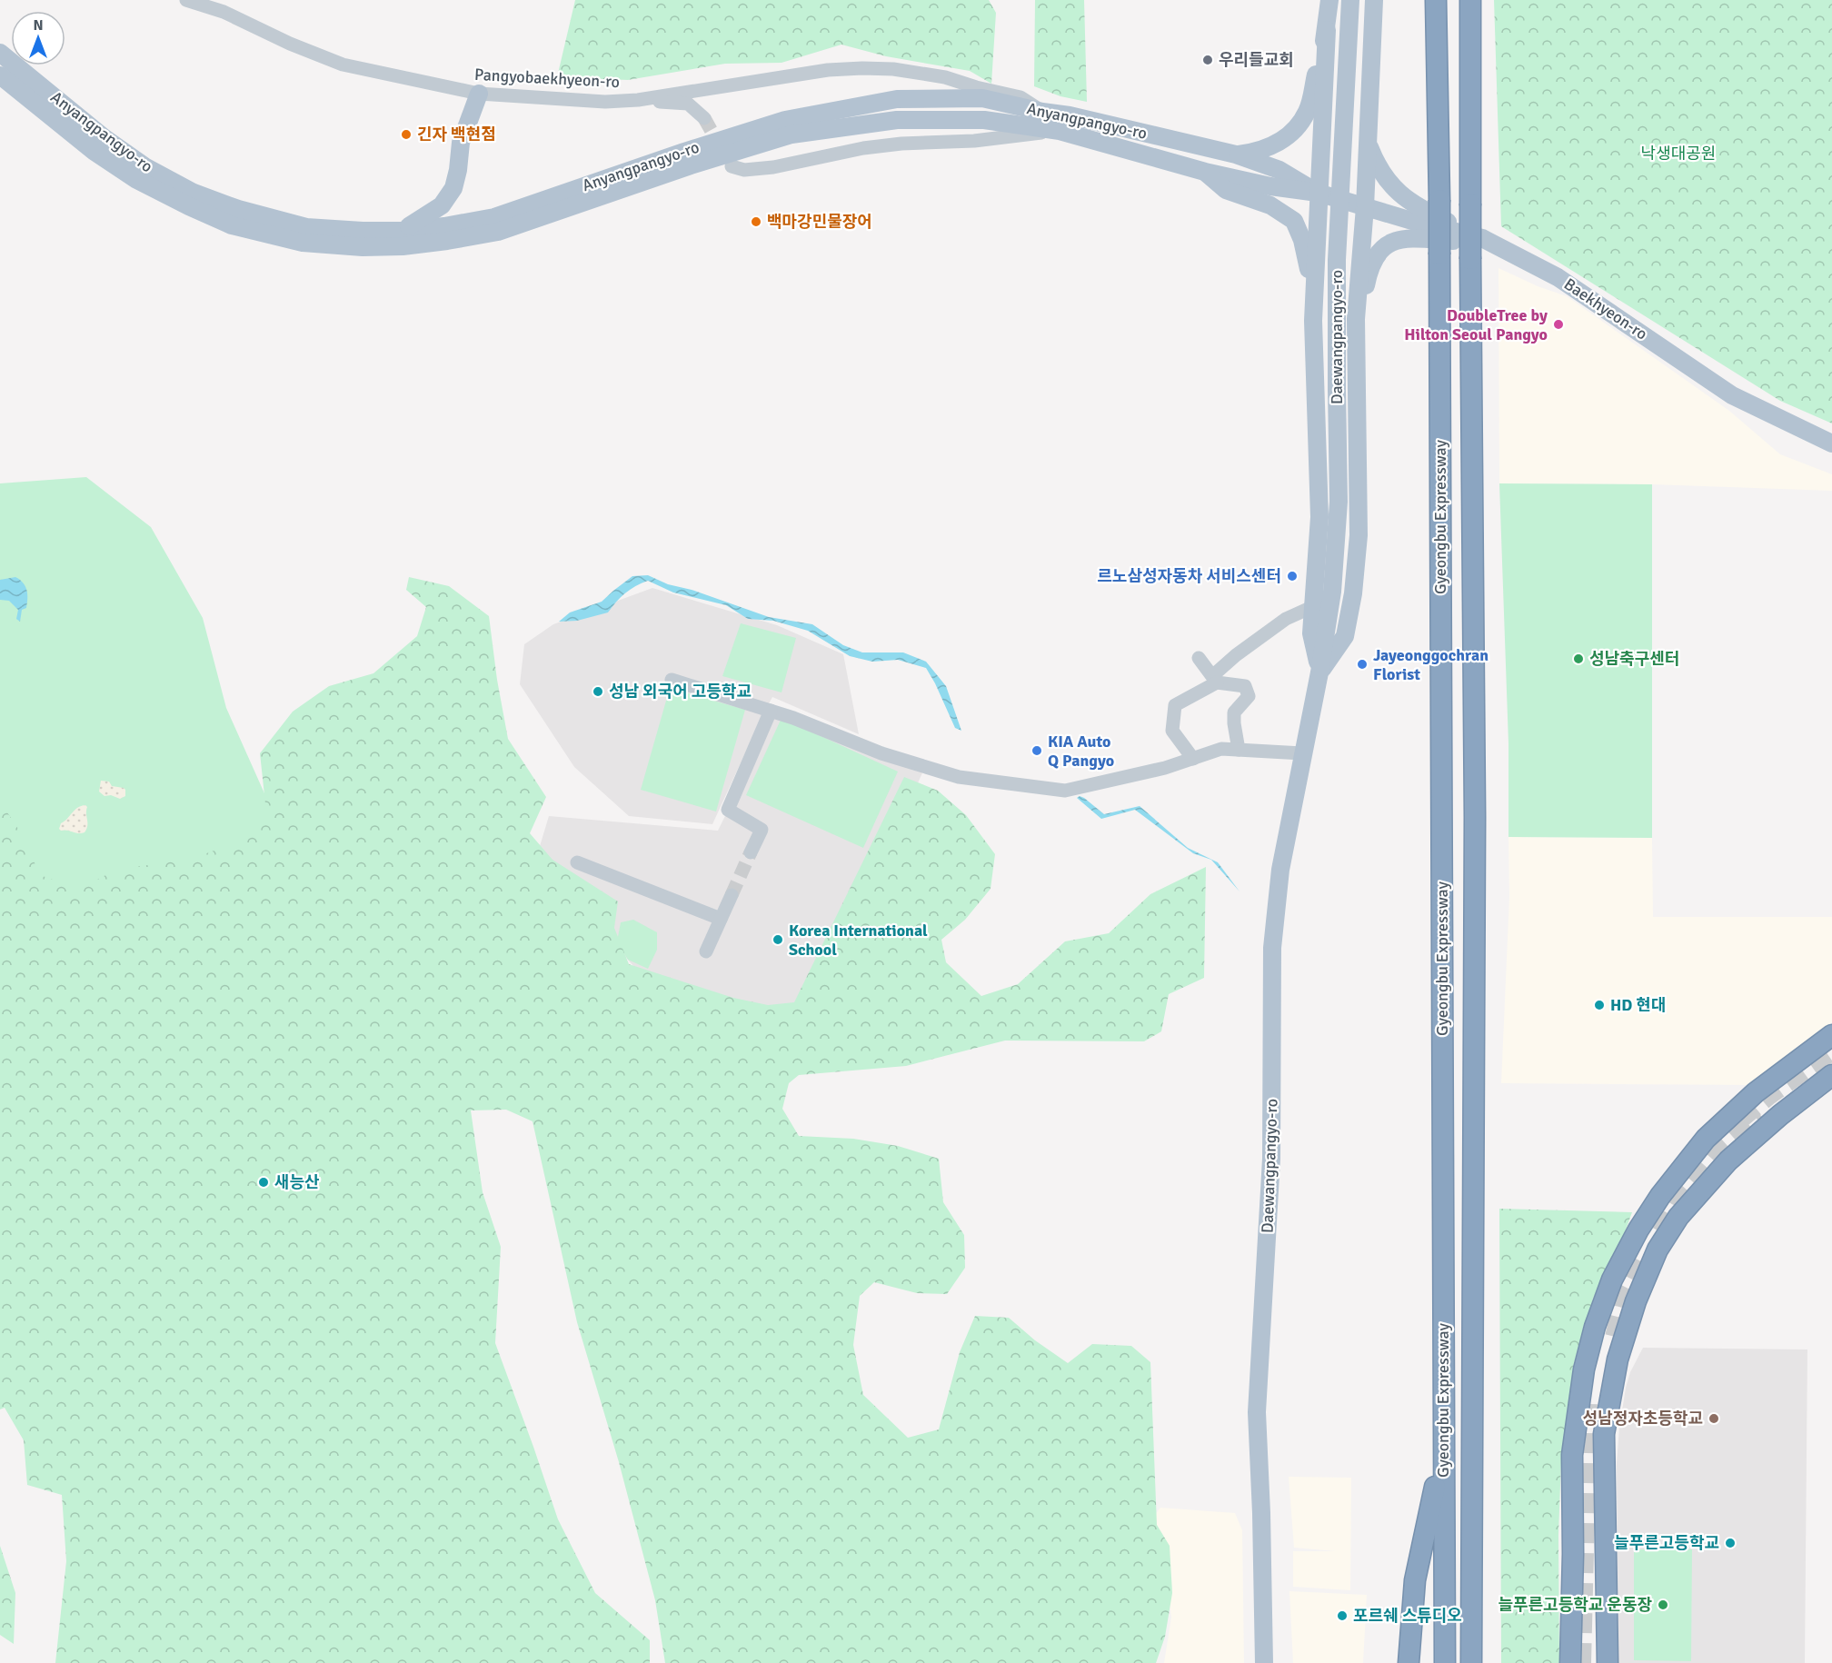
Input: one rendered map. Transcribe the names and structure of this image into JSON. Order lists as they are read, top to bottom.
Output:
{
  "streets": {
    "highway": ["Gyeongbu Expressway"],
    "main road": ["Anyangpangyo-ro", "Baekhyeon-ro", "Daewangpangyo-ro"],
    "street": ["Pangyobaekhyeon-ro"]
  },
  "crossings": [
    ["Pangyobaekhyeon-ro", "Anyangpangyo-ro"],
    ["Anyangpangyo-ro", "Baekhyeon-ro"],
    ["Anyangpangyo-ro", "Daewangpangyo-ro"],
    ["Baekhyeon-ro", "Daewangpangyo-ro"]
  ],
  "parks": ["낙생대공원"],
  "places": [
    "우리들교회",
    "긴자 백현점",
    "백마강민물장어",
    "DoubleTree by Hilton Seoul Pangyo",
    "르노삼성자동차 서비스센터",
    "성남축구센터",
    "Jayeonggochran Florist",
    "성남 외국어 고등학교",
    "KIA Auto Q Pangyo",
    "Korea International School",
    "HD 현대",
    "새능산",
    "성남정자초등학교",
    "늘푸른고등학교",
    "늘푸른고등학교 운동장",
    "포르쉐 스튜디오"
  ],
  "north": "top"
}
